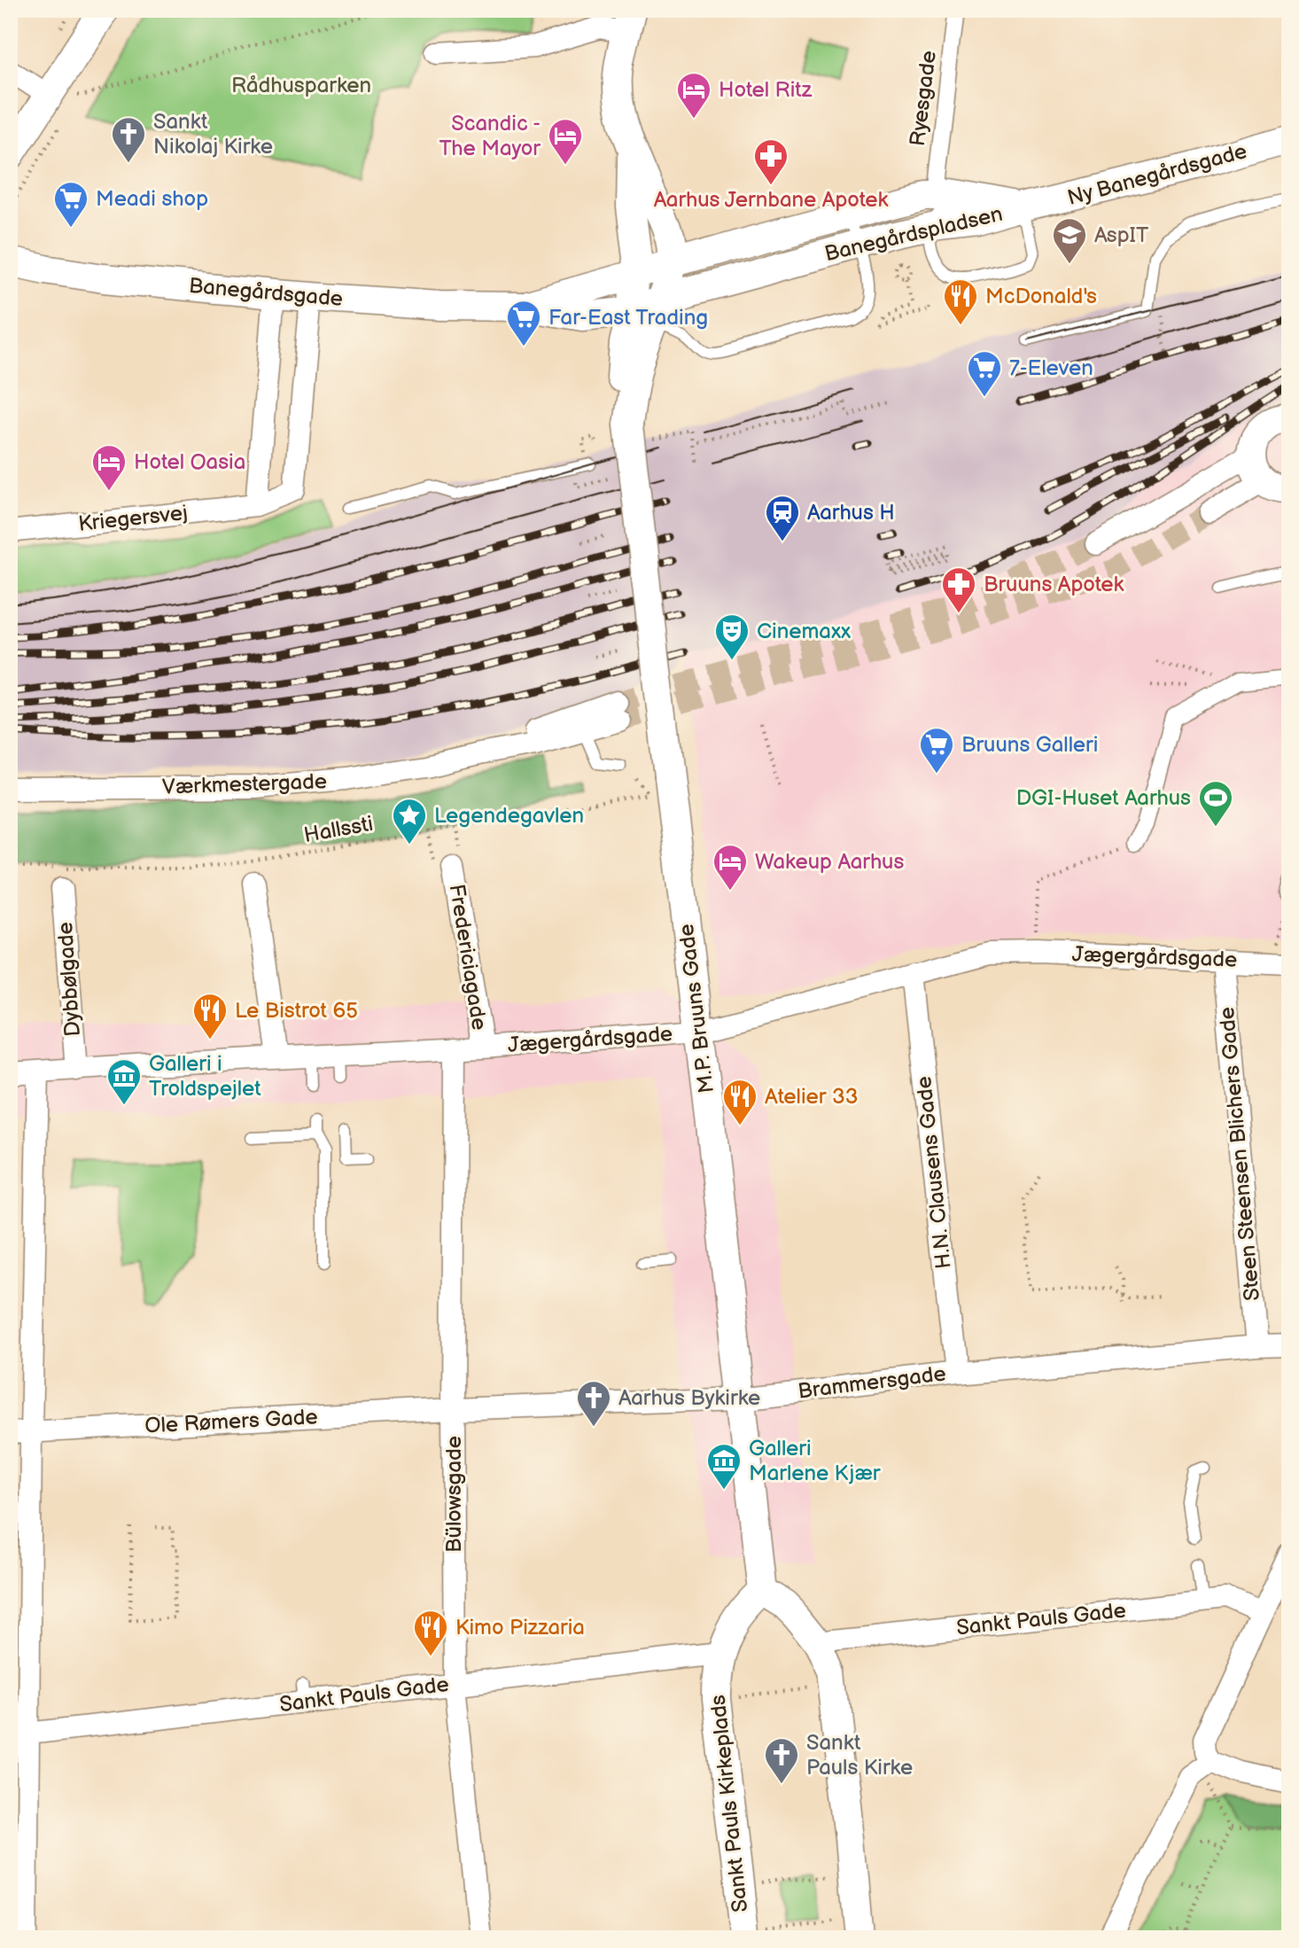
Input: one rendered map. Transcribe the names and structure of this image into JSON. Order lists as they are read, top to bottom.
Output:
{
  "streets": {
    "street": [
      "Ryesgade",
      "Ny Banegårdsgade",
      "Banegårdspladsen",
      "Banegårdsgade",
      "Kriegersvej",
      "Værkmestergade",
      "Fredericiagade",
      "Jægergårdsgade",
      "Dybbølgade",
      "M.P. Bruuns Gade",
      "Steen Steensen Blichers Gade",
      "H.N. Clausens Gade",
      "Brammersgade",
      "Ole Rømers Gade",
      "Bülowsgade",
      "Sankt Pauls Gade",
      "Sankt Pauls Kirkeplads"
    ],
    "path": ["Hallssti"]
  },
  "crossings": [
    ["Ryesgade", "Banegårdspladsen"],
    ["Ny Banegårdsgade", "Banegårdspladsen"],
    ["Banegårdspladsen", "Banegårdsgade"],
    ["Banegårdspladsen", "M.P. Bruuns Gade"],
    ["Banegårdsgade", "Kriegersvej"],
    ["Banegårdsgade", "M.P. Bruuns Gade"],
    ["Hallssti", "M.P. Bruuns Gade"],
    ["Fredericiagade", "Jægergårdsgade"],
    ["Jægergårdsgade", "Dybbølgade"],
    ["Jægergårdsgade", "M.P. Bruuns Gade"],
    ["Jægergårdsgade", "Steen Steensen Blichers Gade"],
    ["Jægergårdsgade", "H.N. Clausens Gade"],
    ["Jægergårdsgade", "Bülowsgade"],
    ["M.P. Bruuns Gade", "Brammersgade"],
    ["M.P. Bruuns Gade", "Sankt Pauls Kirkeplads"],
    ["Steen Steensen Blichers Gade", "Brammersgade"],
    ["H.N. Clausens Gade", "Brammersgade"],
    ["Brammersgade", "Ole Rømers Gade"],
    ["Brammersgade", "Bülowsgade"],
    ["Ole Rømers Gade", "Bülowsgade"],
    ["Bülowsgade", "Sankt Pauls Gade"],
    ["Sankt Pauls Gade", "Sankt Pauls Kirkeplads"]
  ],
  "parks": ["Rådhusparken"],
  "places": {
    "hotel": [
      "Hotel Ritz",
      "Scandic - The Mayor",
      "Hotel Oasia",
      "Wakeup Aarhus"
    ],
    "church": ["Sankt Nikolaj Kirke", "Aarhus Bykirke", "Sankt Pauls Kirke"],
    "pharmacy": ["Aarhus Jernbane Apotek", "Bruuns Apotek"],
    "supermarket": [
      "Meadi shop",
      "Far-East Trading",
      "7-Eleven",
      "Bruuns Galleri"
    ],
    "school or university": ["AspIT"],
    "restaurant": [
      "McDonald's",
      "Le Bistrot 65",
      "Atelier 33",
      "Kimo Pizzaria"
    ],
    "station": ["Aarhus H"],
    "theatre": ["Cinemaxx"],
    "sports": ["DGI-Huset Aarhus"],
    "place": ["Legendegavlen"],
    "museum": ["Galleri i Troldspejlet", "Galleri Marlene Kjær"]
  }
}
